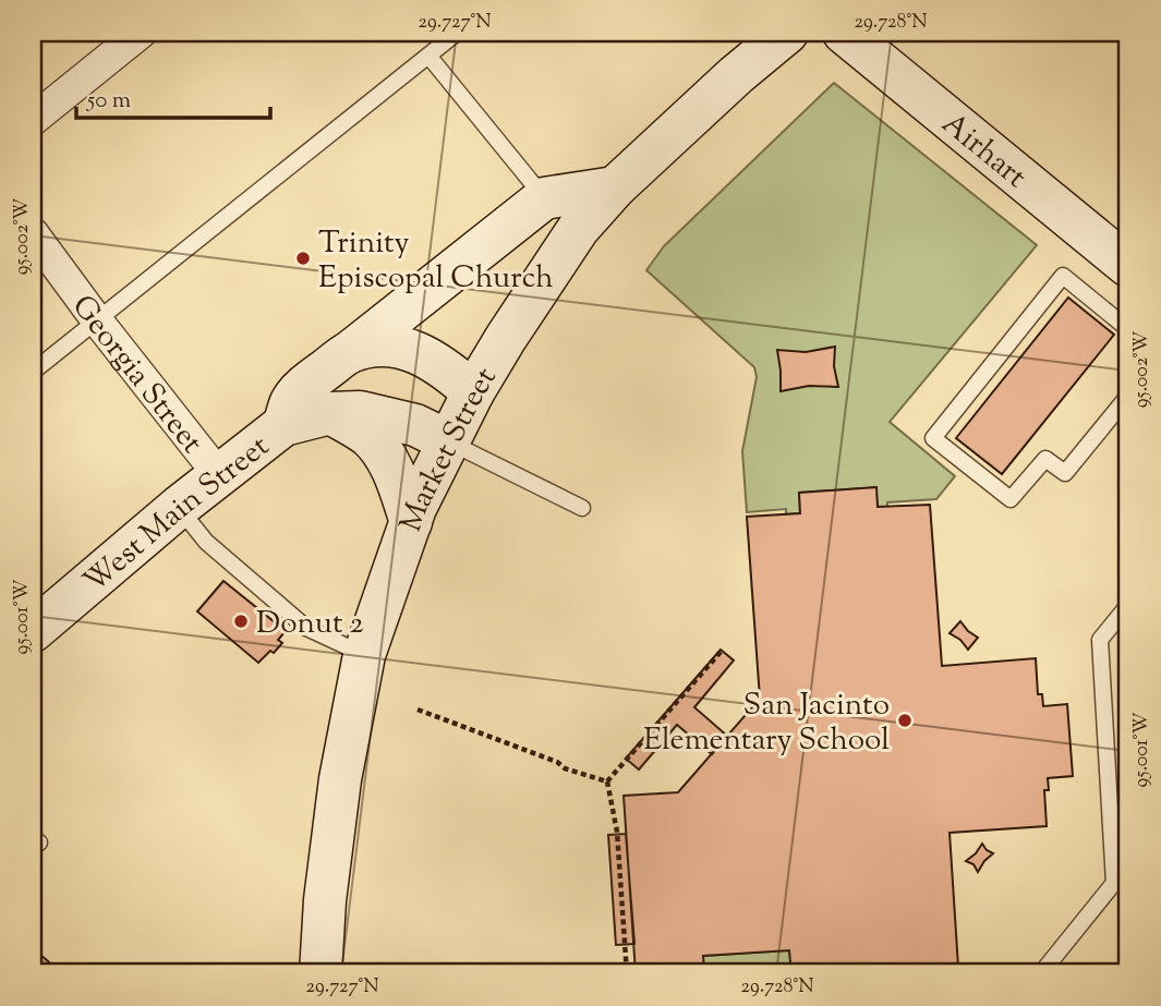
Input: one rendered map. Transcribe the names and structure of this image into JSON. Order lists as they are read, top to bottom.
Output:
{
  "streets": {
    "main road": ["Airhart", "Market Street", "West Main Street"],
    "street": ["Georgia Street"]
  },
  "crossings": [
    ["Georgia Street", "West Main Street"],
    ["Market Street", "West Main Street"]
  ],
  "places": ["Trinity Episcopal Church", "Donut 2", "San Jacinto Elementary School"],
  "scale_bar": "50 m",
  "coordinates": [
    "29.727°N",
    "29.728°N",
    "95.002°W",
    "95.001°W"
  ]
}
